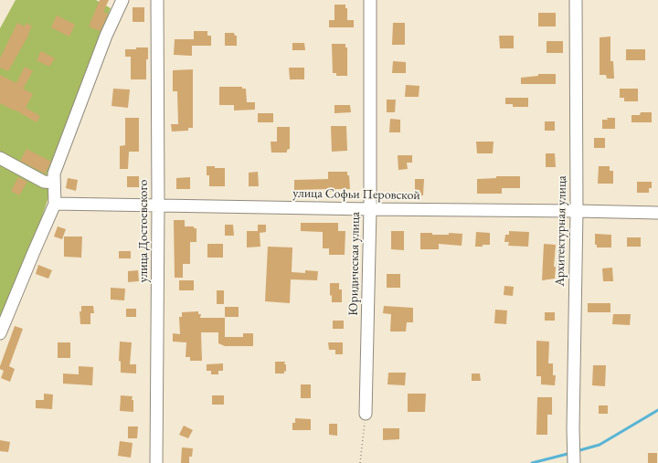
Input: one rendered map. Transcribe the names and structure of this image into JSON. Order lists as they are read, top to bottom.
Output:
{
  "streets": {
    "street": [
      "улица Софьи Перовской",
      "улица Достоевского",
      "Архитектурная улица",
      "Юридическая улица"
    ]
  },
  "crossings": [
    ["улица Софьи Перовской", "улица Достоевского"],
    ["улица Софьи Перовской", "Архитектурная улица"],
    ["улица Софьи Перовской", "Юридическая улица"]
  ]
}
